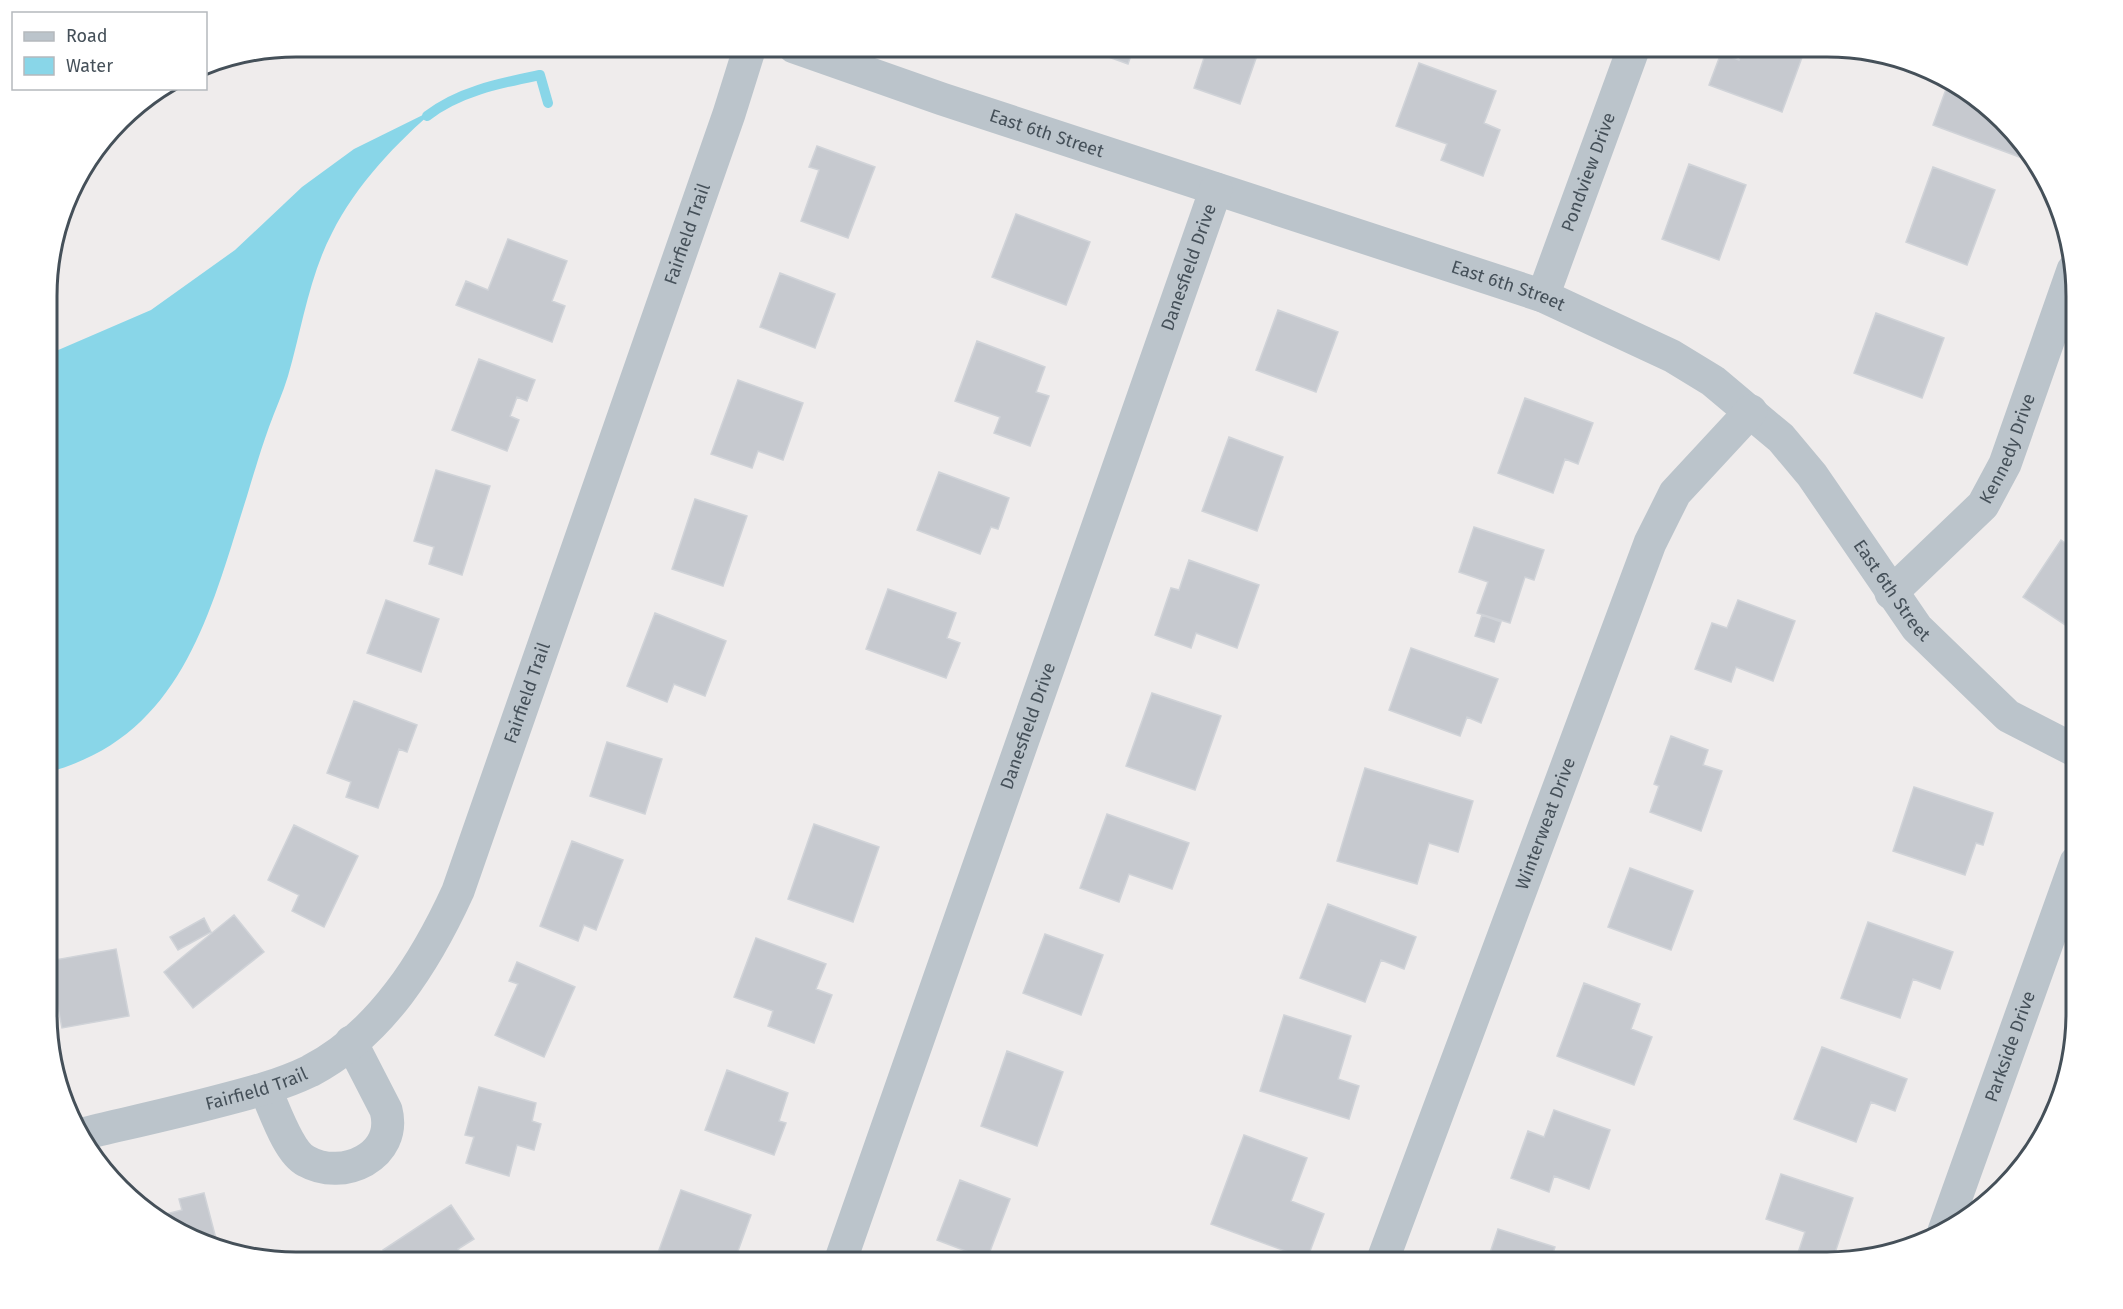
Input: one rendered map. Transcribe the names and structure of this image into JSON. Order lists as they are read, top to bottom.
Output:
{
  "streets": {
    "street": [
      "East 6th Street",
      "Pondview Drive",
      "Fairfield Trail",
      "Danesfield Drive",
      "Kennedy Drive",
      "Winterweat Drive",
      "Parkside Drive"
    ]
  },
  "crossings": [
    ["East 6th Street", "Pondview Drive"],
    ["East 6th Street", "Danesfield Drive"],
    ["East 6th Street", "Kennedy Drive"],
    ["East 6th Street", "Winterweat Drive"]
  ],
  "legend": ["Road", "Water"]
}
